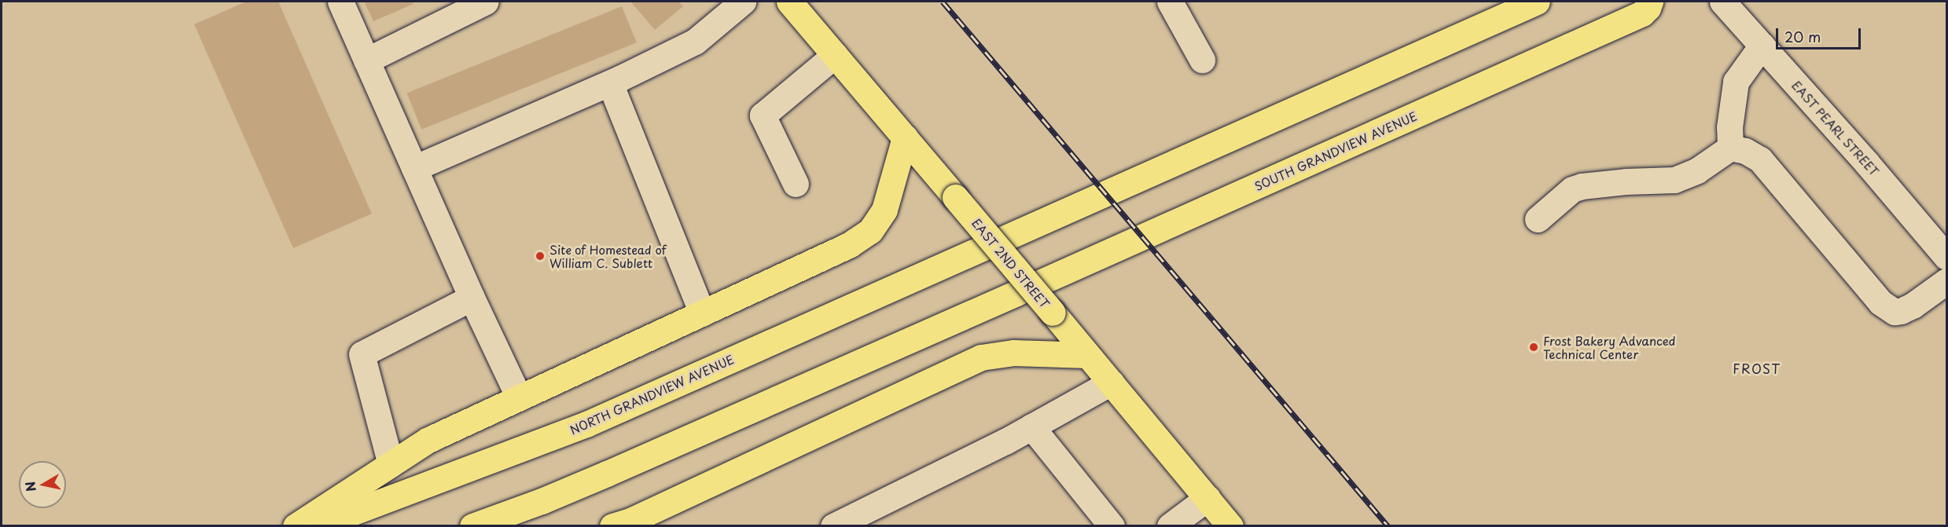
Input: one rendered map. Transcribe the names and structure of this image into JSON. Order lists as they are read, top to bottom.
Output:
{
  "streets": {
    "main road": ["SOUTH GRANDVIEW AVENUE", "EAST 2ND STREET", "NORTH GRANDVIEW AVENUE"],
    "street": ["EAST PEARL STREET"]
  },
  "districts": ["FROST"],
  "places": ["Site of Homestead of William C. Sublett", "Frost Bakery Advanced Technical Center"],
  "scale_bar": "20 m",
  "north": "left"
}
